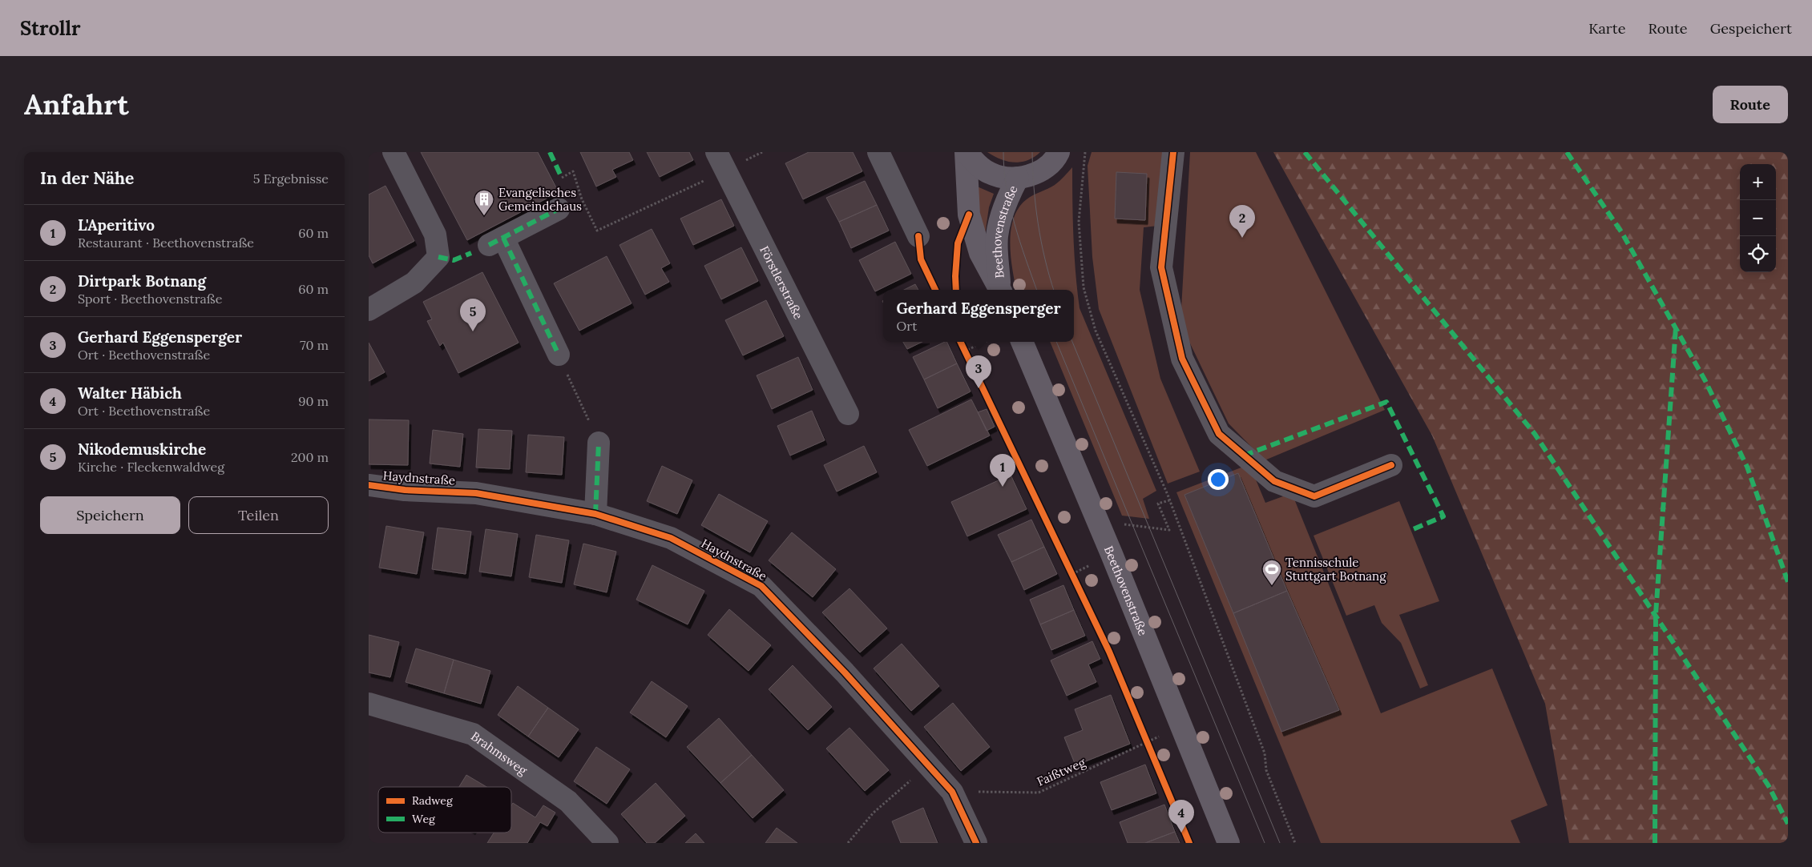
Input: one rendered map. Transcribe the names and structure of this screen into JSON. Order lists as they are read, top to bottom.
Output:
{
  "streets": {
    "main road": ["Beethovenstraße"],
    "street": ["Förstlerstraße", "Haydnstraße", "Brahmsweg"],
    "path": ["Faißtweg"]
  },
  "crossings": [
    ["Haydnstraße", "Faißtweg"]
  ],
  "places": {
    "building": ["Evangelisches Gemeindehaus"],
    "sports": ["Tennisschule Stuttgart Botnang"]
  },
  "legend": ["Radweg", "Weg"],
  "page": {
    "header": "Strollr",
    "nav": ["Karte", "Route", "Gespeichert"],
    "buttons": [
      "Route",
      ["Speichern", "Teilen"]
    ],
    "title": "Anfahrt",
    "heading": ["In der Nähe", "5 Ergebnisse"],
    "map_buttons": ["+", "−"],
    "list": [
      {
        "mark": "1",
        "name": "L'Aperitivo",
        "note": "Restaurant · Beethovenstraße",
        "value": "60 m"
      },
      {
        "mark": "2",
        "name": "Dirtpark Botnang",
        "note": "Sport · Beethovenstraße",
        "value": "60 m"
      },
      {
        "mark": "3",
        "name": "Gerhard Eggensperger",
        "note": "Ort · Beethovenstraße",
        "value": "70 m"
      },
      {
        "mark": "4",
        "name": "Walter Häbich",
        "note": "Ort · Beethovenstraße",
        "value": "90 m"
      },
      {
        "mark": "5",
        "name": "Nikodemuskirche",
        "note": "Kirche · Fleckenwaldweg",
        "value": "200 m"
      }
    ],
    "pins": [
      "2",
      "5",
      "3",
      "1",
      "4"
    ],
    "popup": ["Gerhard Eggensperger", "Ort"]
  }
}
